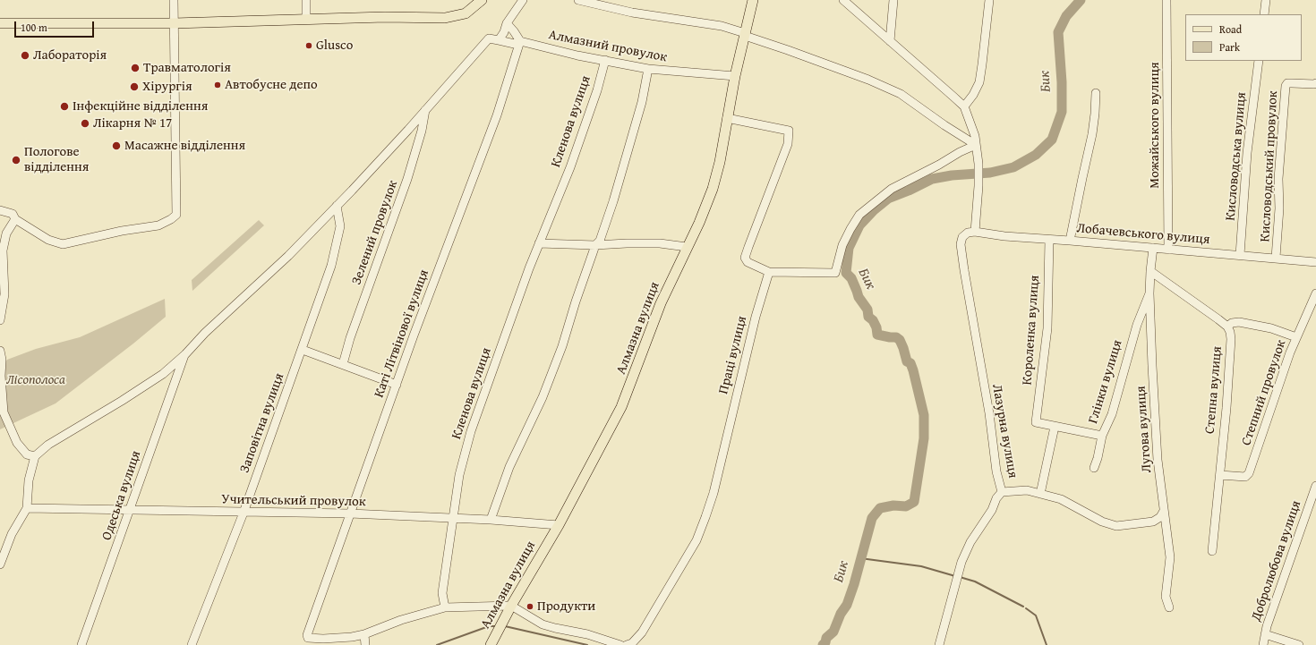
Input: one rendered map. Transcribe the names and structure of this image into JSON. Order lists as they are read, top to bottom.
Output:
{
  "streets": {
    "main road": ["Алмазна вулиця"],
    "street": [
      "Алмазний провулок",
      "Кленова вулиця",
      "Можайського вулиця",
      "Кисловодська вулиця",
      "Кисловодський провулок",
      "Зелений провулок",
      "Лобачевського вулиця",
      "Короленка вулиця",
      "Каті Літвінової вулиця",
      "Праці вулиця",
      "Глінки вулиця",
      "Степна вулиця",
      "Степний провулок",
      "Заповітна вулиця",
      "Лугова вулиця",
      "Лазурна вулиця",
      "Одеська вулиця",
      "Учительський провулок",
      "Добролюбова вулиця"
    ]
  },
  "crossings": [
    ["Алмазний провулок", "Кленова вулиця"],
    ["Алмазний провулок", "Алмазна вулиця"],
    ["Алмазний провулок", "Каті Літвінової вулиця"],
    ["Кленова вулиця", "Учительський провулок"],
    ["Можайського вулиця", "Лобачевського вулиця"],
    ["Кисловодська вулиця", "Лобачевського вулиця"],
    ["Кисловодський провулок", "Лобачевського вулиця"],
    ["Лобачевського вулиця", "Короленка вулиця"],
    ["Лобачевського вулиця", "Лугова вулиця"],
    ["Лобачевського вулиця", "Лазурна вулиця"],
    ["Алмазна вулиця", "Учительський провулок"],
    ["Короленка вулиця", "Глінки вулиця"],
    ["Каті Літвінової вулиця", "Учительський провулок"],
    ["Глінки вулиця", "Лугова вулиця"],
    ["Степна вулиця", "Степний провулок"],
    ["Заповітна вулиця", "Учительський провулок"],
    ["Одеська вулиця", "Учительський провулок"]
  ],
  "water": ["Бик"],
  "parks": ["Лісополоса"],
  "places": [
    "Glusco",
    "Лабораторія",
    "Травматологія",
    "Автобусне депо",
    "Хірургія",
    "Інфекційне відділення",
    "Лікарня № 17",
    "Масажне відділення",
    "Пологове відділення",
    "Продукти"
  ],
  "legend": ["Road", "Park"],
  "scale_bar": "100 m"
}
